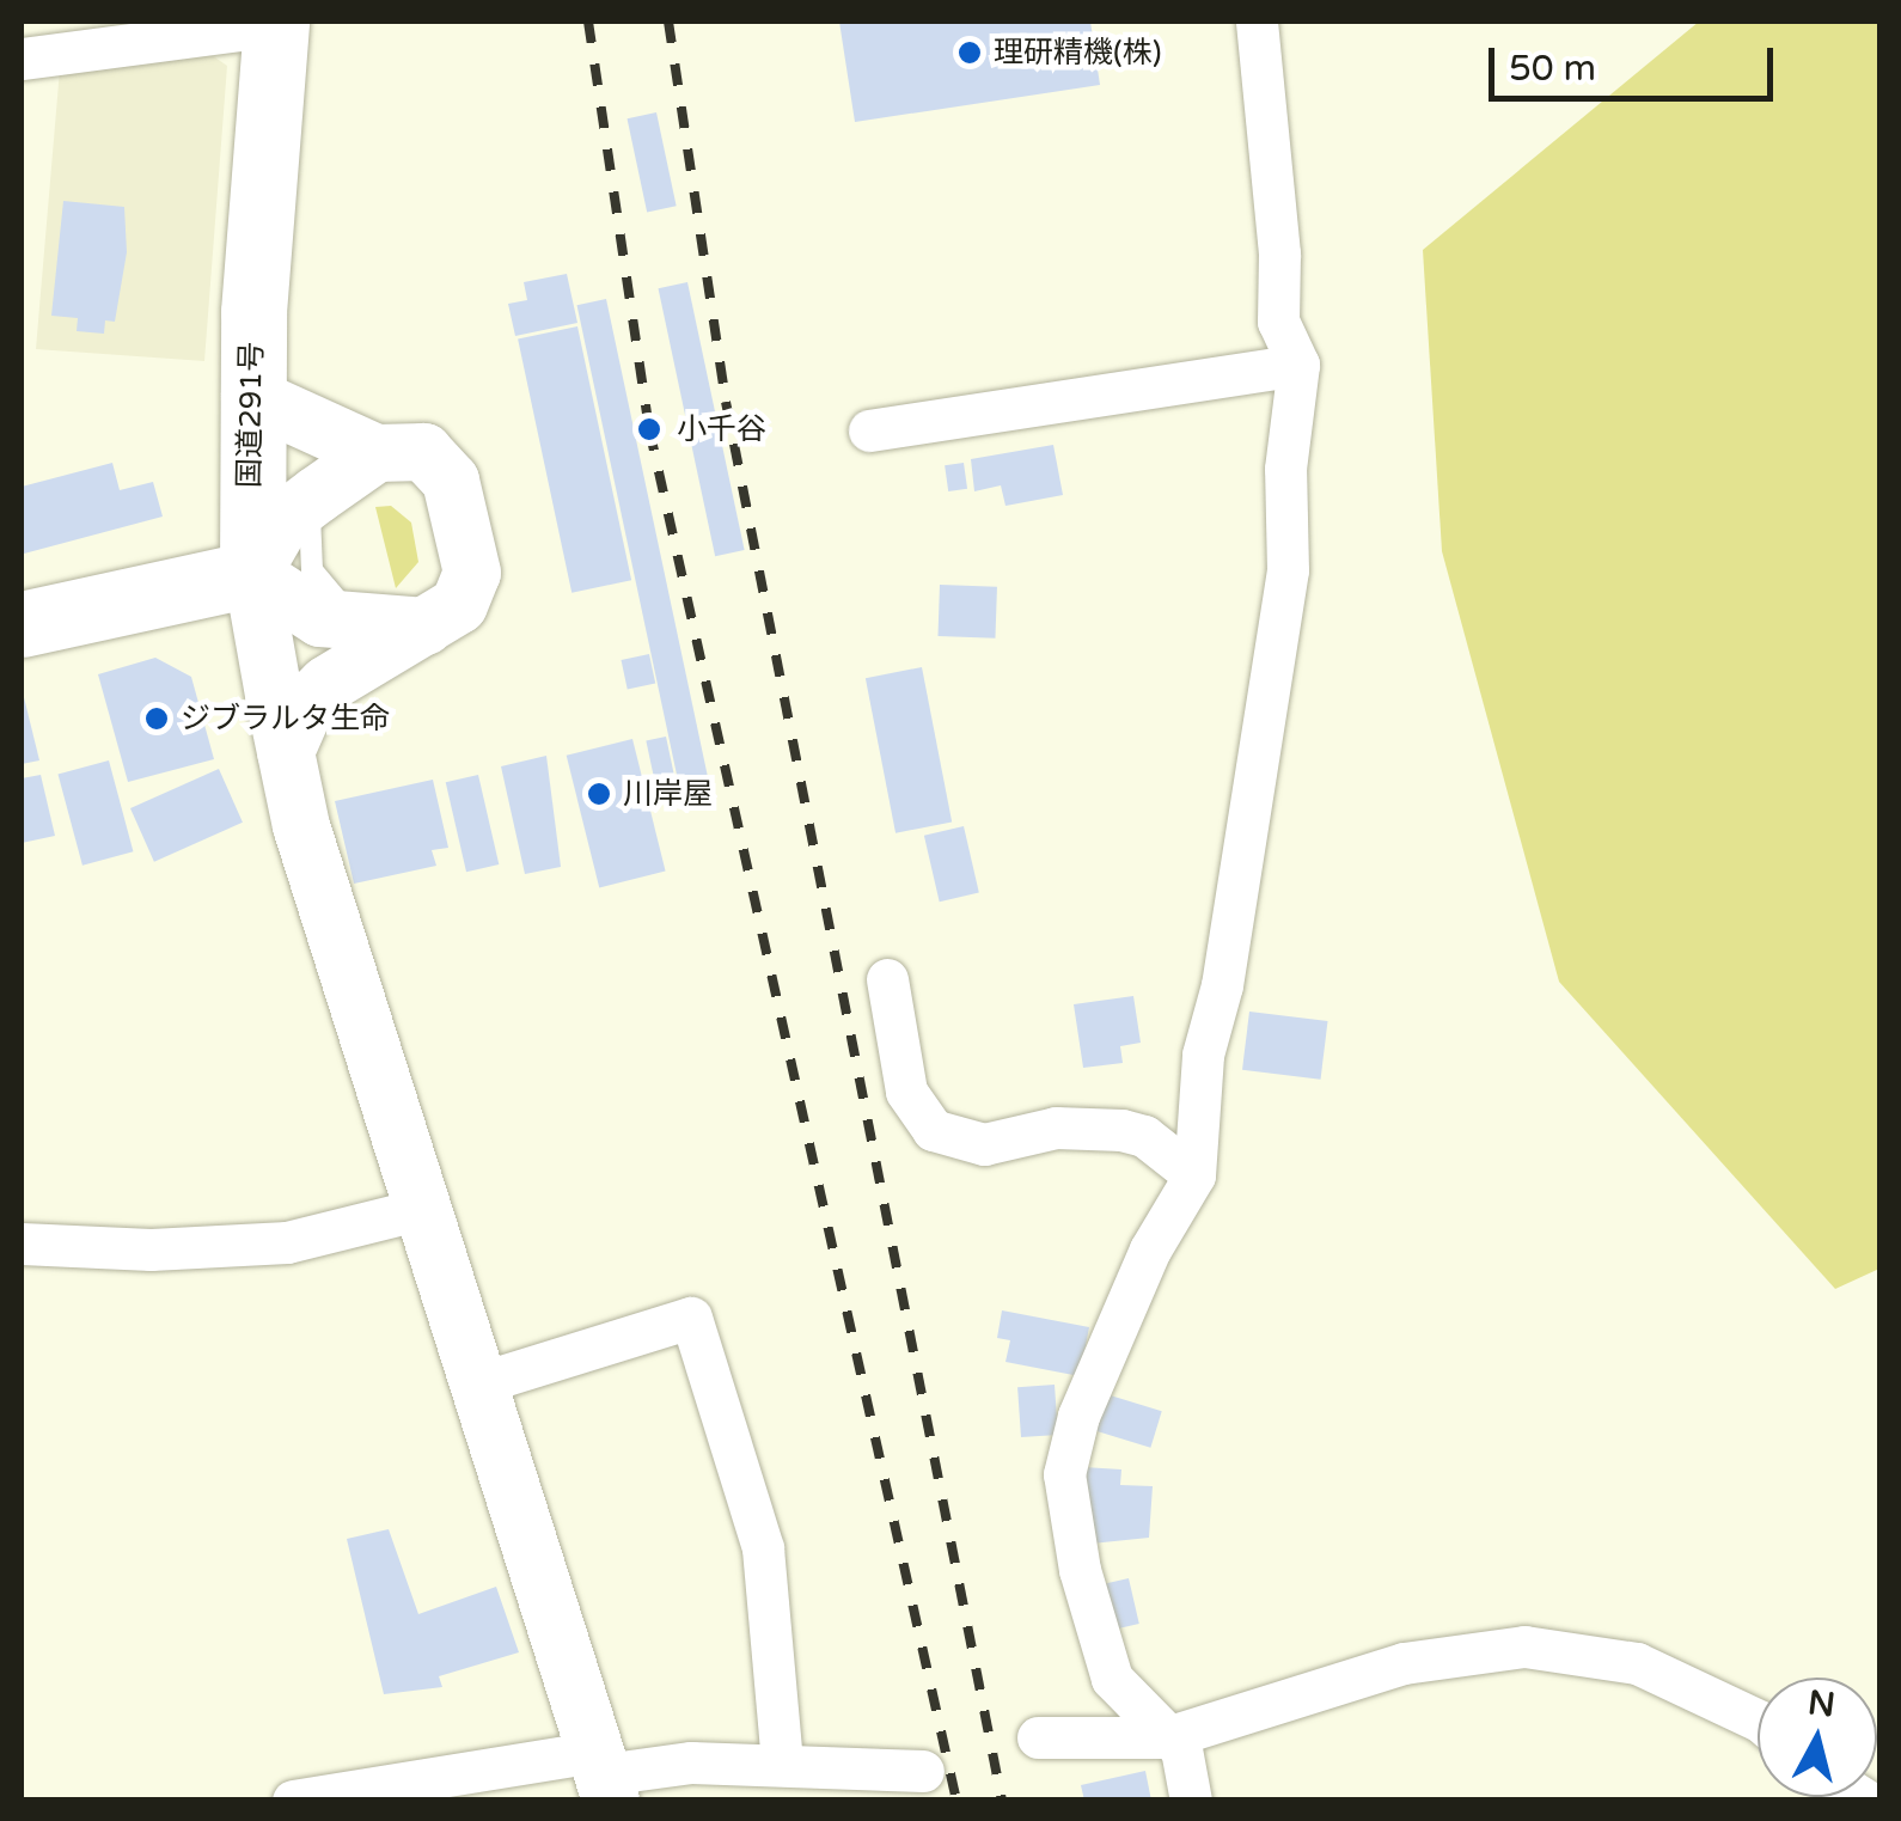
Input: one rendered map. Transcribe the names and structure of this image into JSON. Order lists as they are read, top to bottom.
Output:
{
  "streets": {
    "highway": ["国道291号"]
  },
  "places": [
    "理研精機(株)",
    "小千谷",
    "ジブラルタ生命",
    "川岸屋"
  ],
  "scale_bar": "50 m",
  "north": "top"
}
